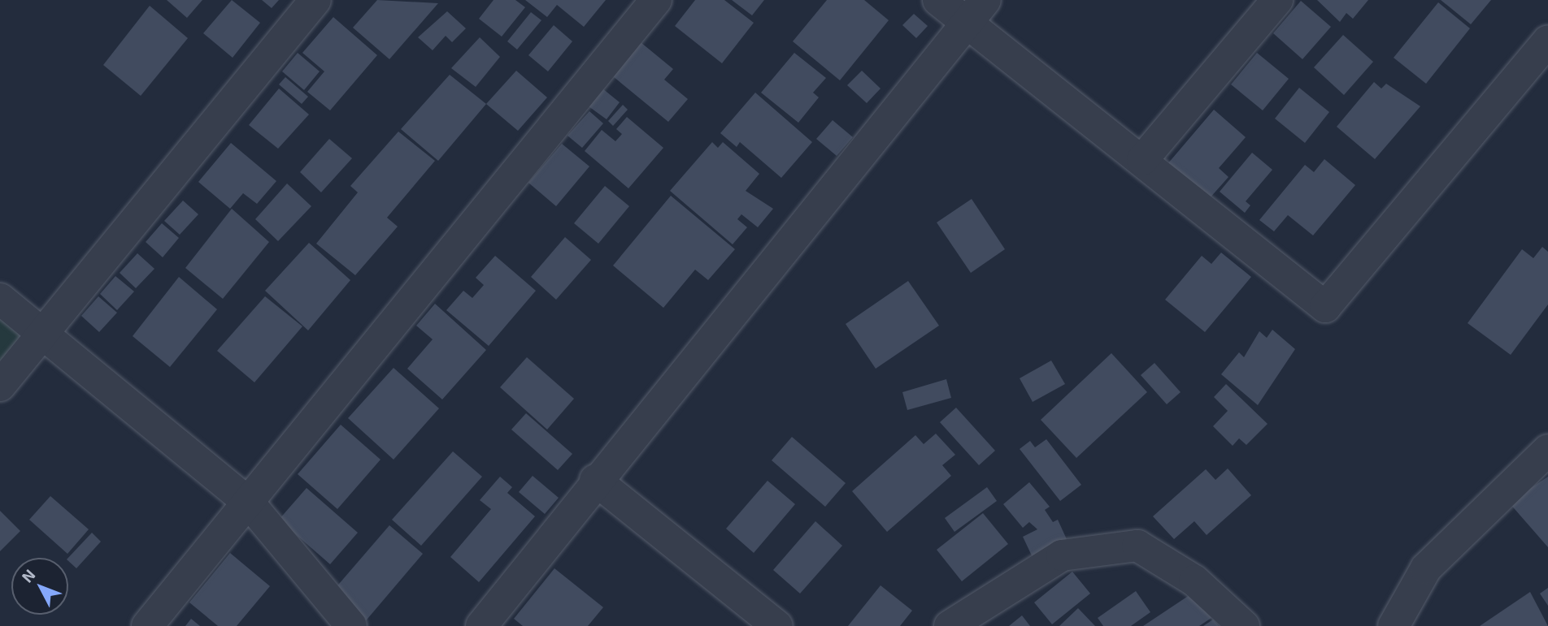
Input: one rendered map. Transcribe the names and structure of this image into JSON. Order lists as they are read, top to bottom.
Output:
{
  "north": "top left"
}
